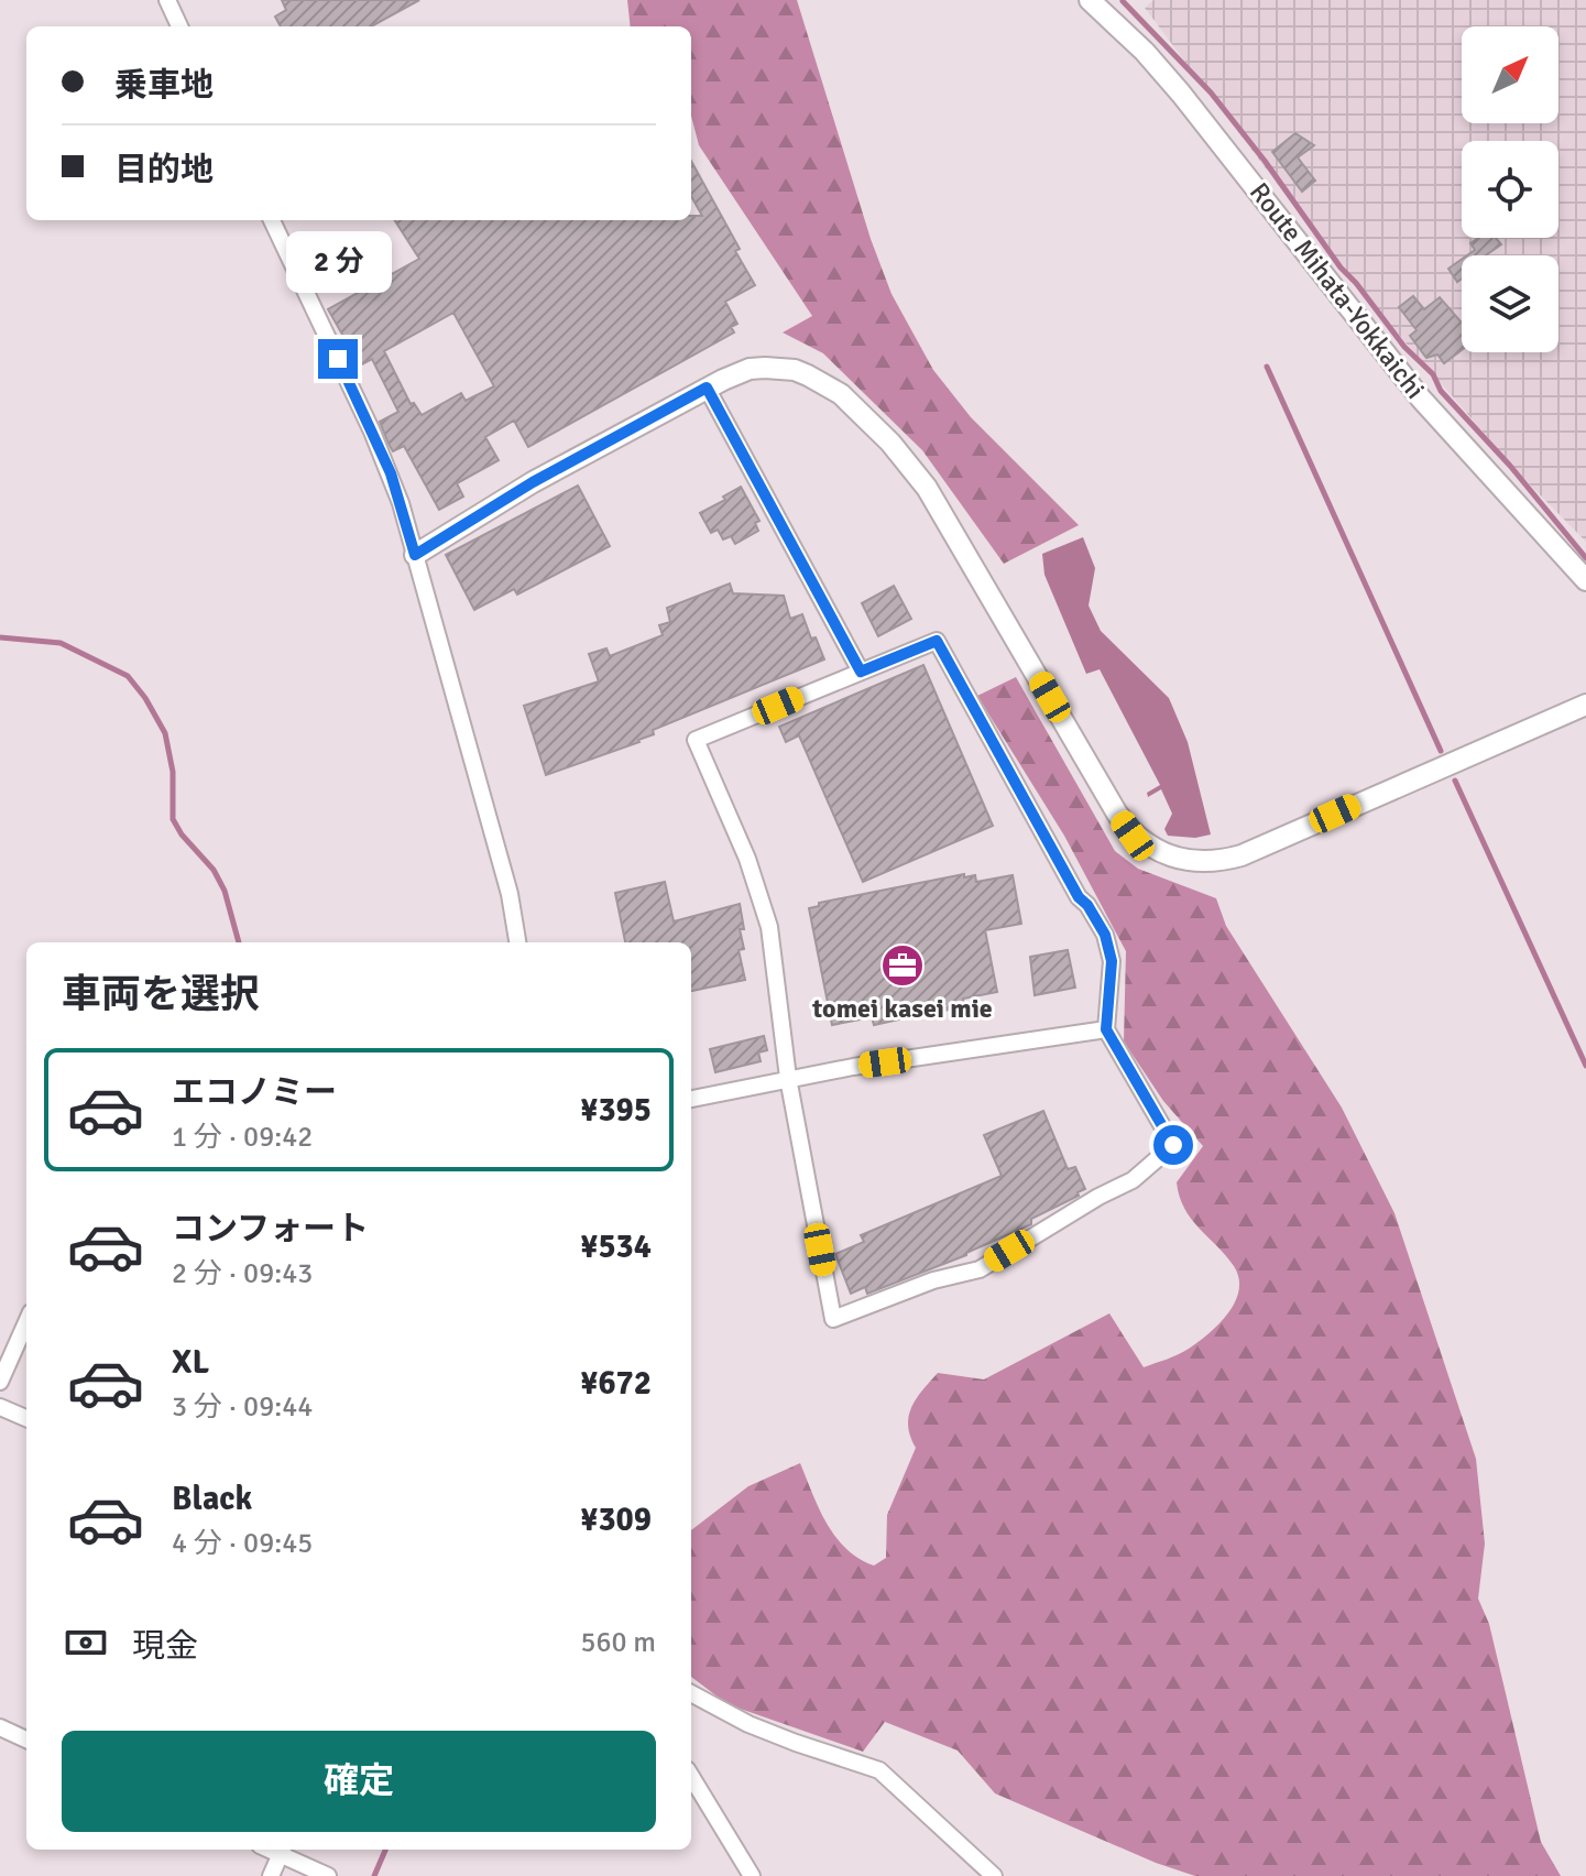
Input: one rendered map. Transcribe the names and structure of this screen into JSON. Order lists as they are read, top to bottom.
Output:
{
  "streets": {
    "street": ["Route Mihata-Yokkaichi"]
  },
  "places": {
    "office": ["tomei kasei mie"]
  },
  "north": "top right",
  "page": {
    "banner": ["乗車地", "目的地"],
    "bubble": "2 分",
    "heading": "車両を選択",
    "list": [
      {
        "name": "エコノミー",
        "note": "1 分 · 09:42",
        "value": "¥395"
      },
      {
        "name": "コンフォート",
        "note": "2 分 · 09:43",
        "value": "¥534"
      },
      {
        "name": "XL",
        "note": "3 分 · 09:44",
        "value": "¥672"
      },
      {
        "name": "Black",
        "note": "4 分 · 09:45",
        "value": "¥309"
      }
    ],
    "pay": ["現金", "560 m"],
    "buttons": "確定"
  }
}
